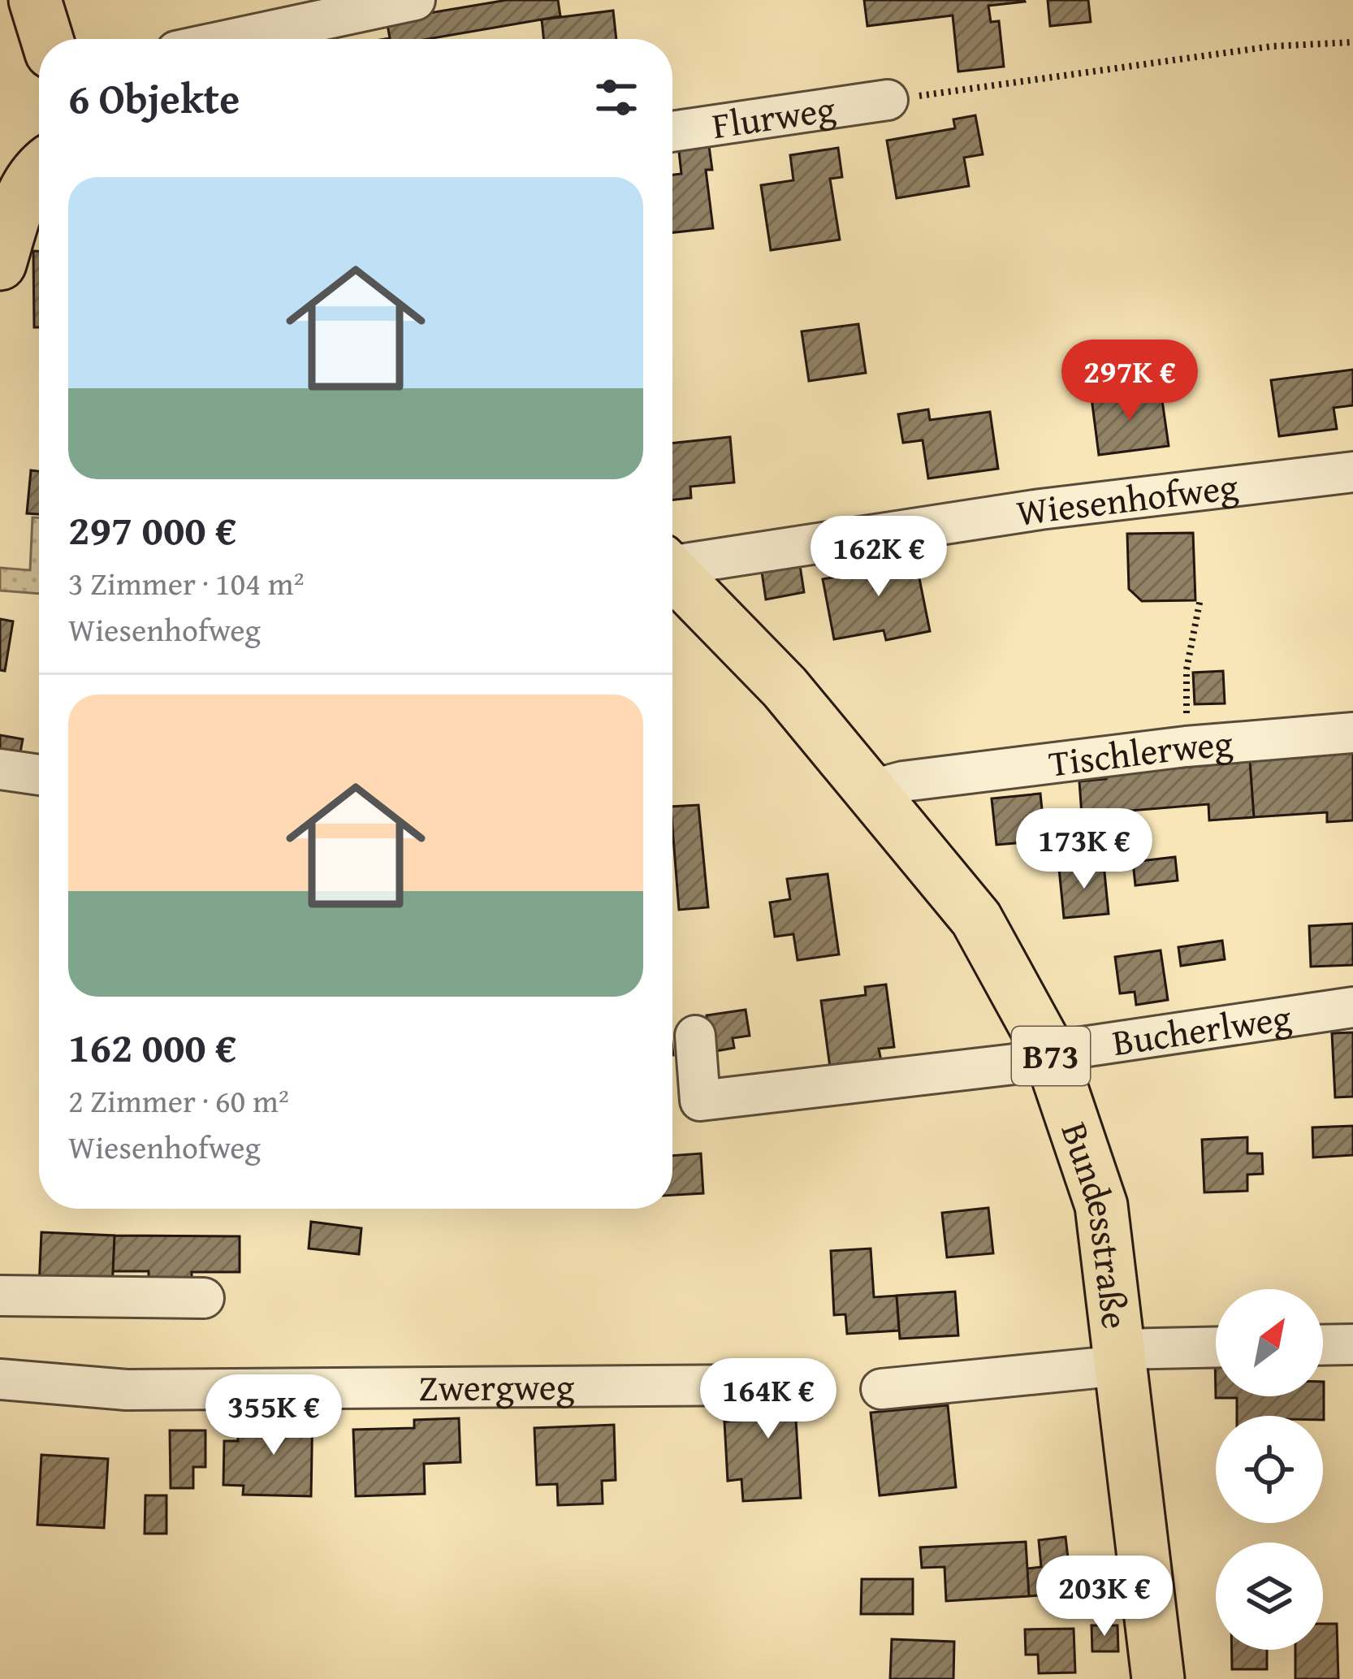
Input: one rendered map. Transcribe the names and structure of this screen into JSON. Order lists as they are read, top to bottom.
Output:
{
  "streets": {
    "main road": ["B73", "Bundesstraße"],
    "street": [
      "Flurweg",
      "Wiesenhofweg",
      "Tischlerweg",
      "Bucherlweg",
      "Zwergweg"
    ]
  },
  "crossings": [
    ["Tischlerweg", "Bundesstraße"],
    ["Bucherlweg", "Bundesstraße"]
  ],
  "north": "top right",
  "page": {
    "heading": "6 Objekte",
    "list": [
      {
        "name": "297 000 €",
        "note": "3 Zimmer · 104 m² · Wiesenhofweg"
      },
      {
        "name": "162 000 €",
        "note": "2 Zimmer · 60 m² · Wiesenhofweg"
      }
    ],
    "price": [
      "297K €",
      "162K €",
      "173K €",
      "164K €",
      "355K €",
      "203K €"
    ]
  }
}
